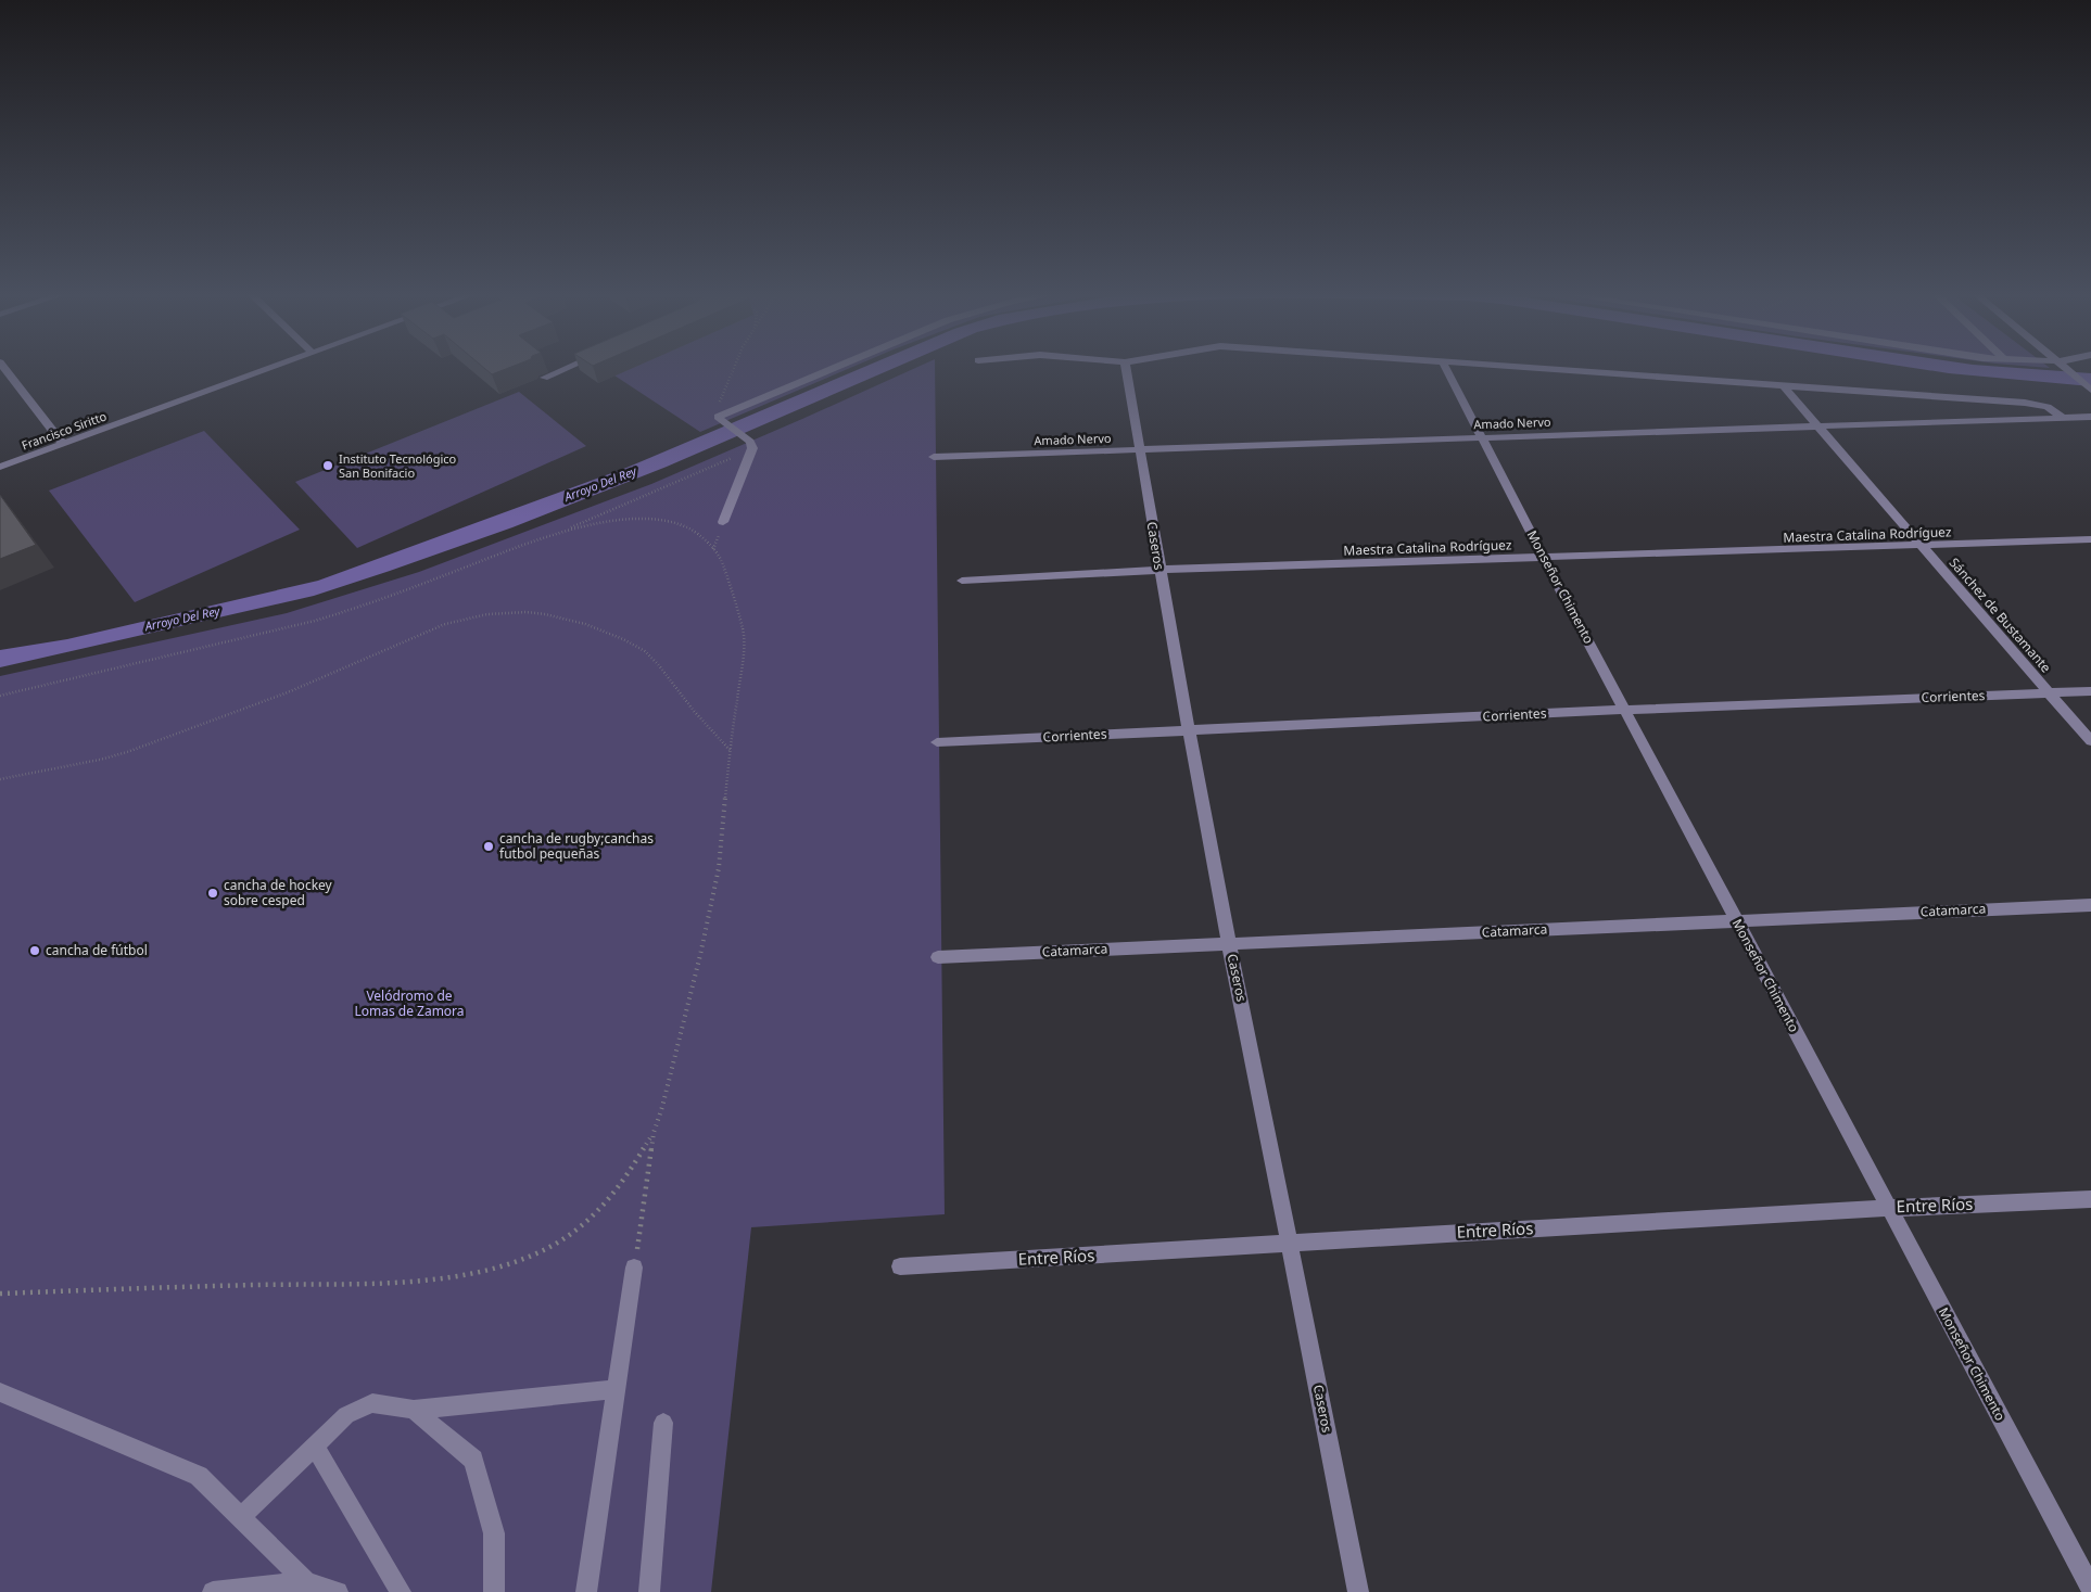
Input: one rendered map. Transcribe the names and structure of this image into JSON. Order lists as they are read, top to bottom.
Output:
{
  "streets": {
    "street": [
      "Amado Nervo",
      "Francisco Siritto",
      "Maestra Catalina Rodríguez",
      "Caseros",
      "Monseñor Chimento",
      "Sánchez de Bustamante",
      "Corrientes",
      "Catamarca",
      "Entre Ríos"
    ]
  },
  "crossings": [
    ["Amado Nervo", "Caseros"],
    ["Amado Nervo", "Monseñor Chimento"],
    ["Amado Nervo", "Sánchez de Bustamante"],
    ["Maestra Catalina Rodríguez", "Caseros"],
    ["Maestra Catalina Rodríguez", "Monseñor Chimento"],
    ["Maestra Catalina Rodríguez", "Sánchez de Bustamante"],
    ["Caseros", "Corrientes"],
    ["Caseros", "Catamarca"],
    ["Caseros", "Entre Ríos"],
    ["Monseñor Chimento", "Corrientes"],
    ["Monseñor Chimento", "Catamarca"],
    ["Monseñor Chimento", "Entre Ríos"],
    ["Sánchez de Bustamante", "Corrientes"]
  ],
  "water": ["Arroyo Del Rey"],
  "parks": ["Velódromo de Lomas de Zamora"],
  "places": [
    "Instituto Tecnológico San Bonifacio",
    "cancha de rugby;canchas futbol pequeñas",
    "cancha de hockey sobre cesped",
    "cancha de fútbol"
  ]
}
